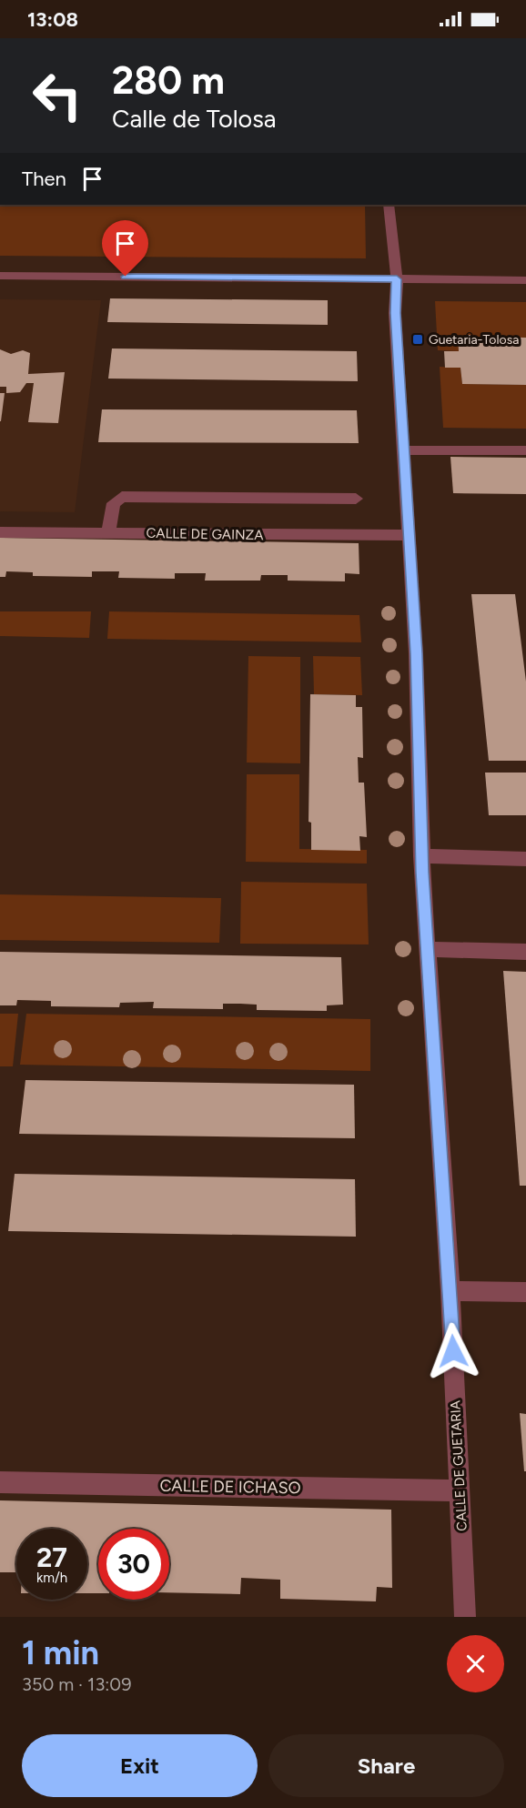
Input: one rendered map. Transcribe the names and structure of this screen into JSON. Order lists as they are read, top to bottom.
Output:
{
  "streets": {
    "street": ["CALLE DE GAINZA", "CALLE DE GUETARIA", "CALLE DE ICHASO"]
  },
  "crossings": [
    ["CALLE DE GAINZA", "CALLE DE GUETARIA"],
    ["CALLE DE GUETARIA", "CALLE DE ICHASO"]
  ],
  "places": {
    "transit": ["Guetaria-Tolosa"]
  },
  "page": {
    "status": "13:08",
    "turn": ["280 m", "Calle de Tolosa"],
    "then": "Then",
    "speed": "27 km/h",
    "limit": "30",
    "heading": ["1 min", "350 m · 13:09"],
    "buttons": ["Exit", "Share"]
  }
}
